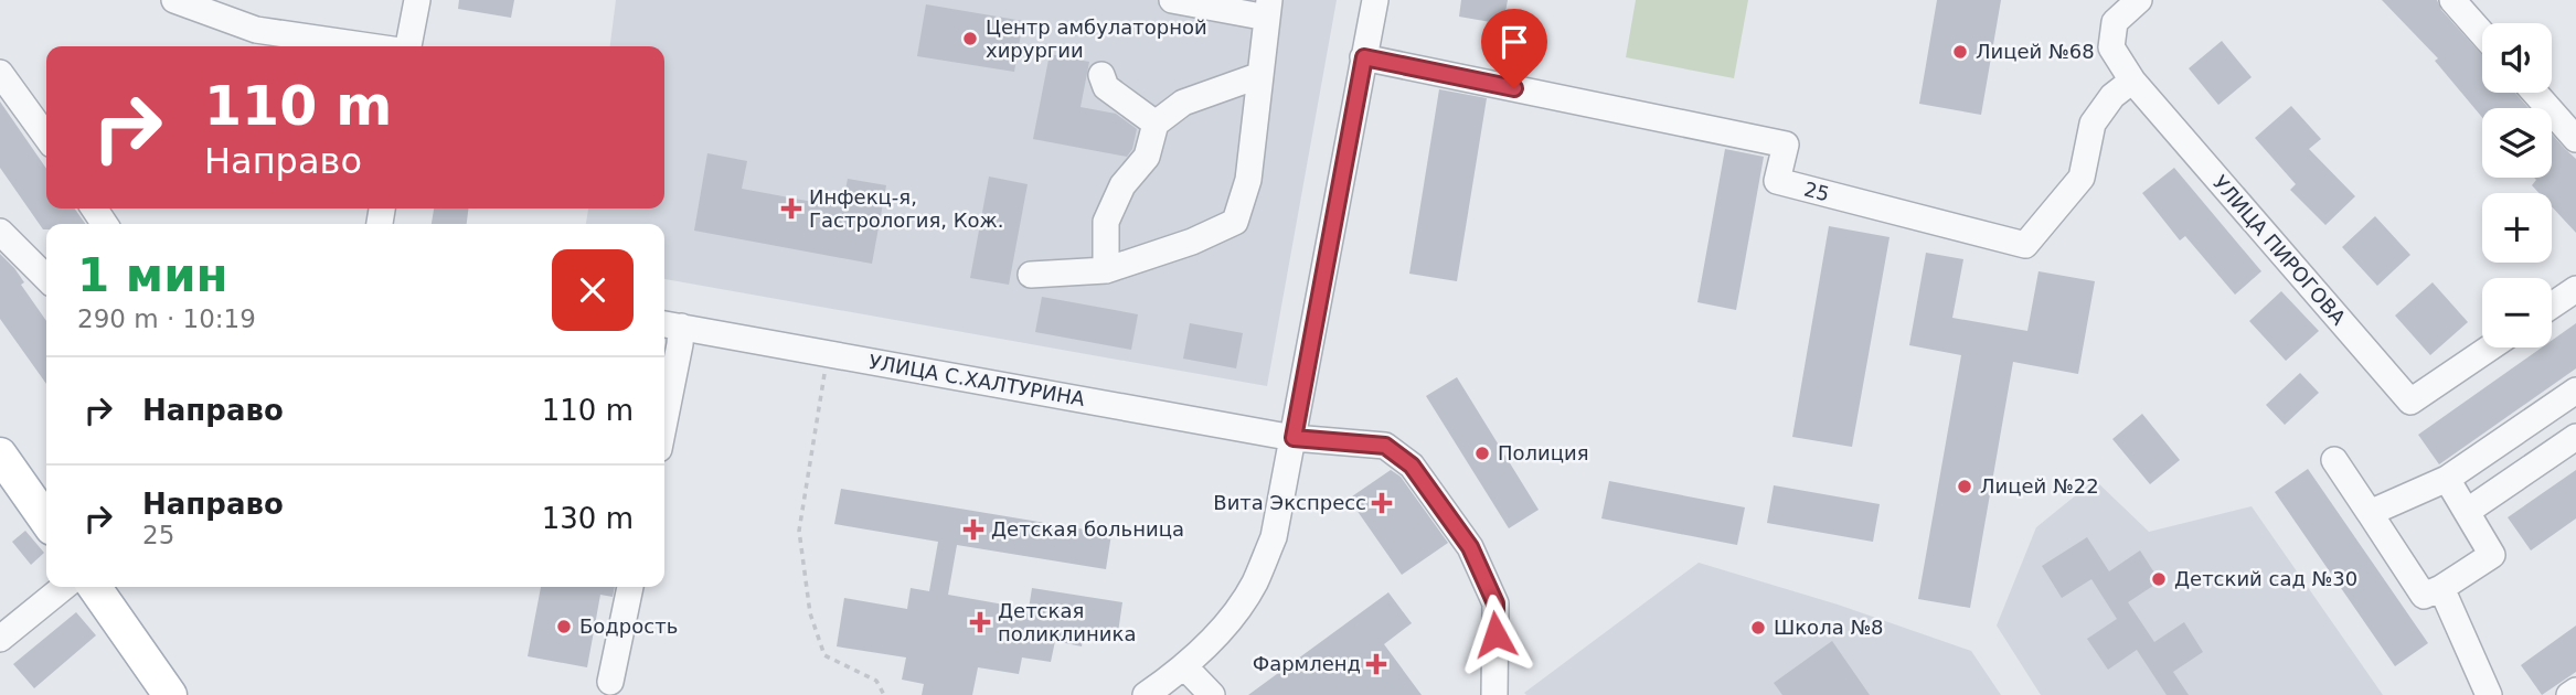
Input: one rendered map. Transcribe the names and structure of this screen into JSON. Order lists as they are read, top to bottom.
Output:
{
  "streets": {
    "street": ["25", "УЛИЦА ПИРОГОВА", "УЛИЦА С.ХАЛТУРИНА"]
  },
  "crossings": [
    ["25", "УЛИЦА ПИРОГОВА"]
  ],
  "places": {
    "other": [
      "Центр амбулаторной хирургии",
      "Лицей №68",
      "Полиция",
      "Лицей №22",
      "Детский сад №30",
      "Бодрость",
      "Школа №8"
    ],
    "health": [
      "Инфекц-я, Гастрология, Кож.",
      "Вита Экспресс",
      "Детская больница",
      "Детская поликлиника",
      "Фармленд"
    ]
  },
  "page": {
    "map_buttons": ["+", "−"],
    "turn": ["110 m", "Направо"],
    "heading": ["1 мин", "290 m · 10:19"],
    "list": [
      {
        "name": "Направо",
        "value": "110 m"
      },
      {
        "name": "Направо",
        "note": "25",
        "value": "130 m"
      }
    ]
  }
}
